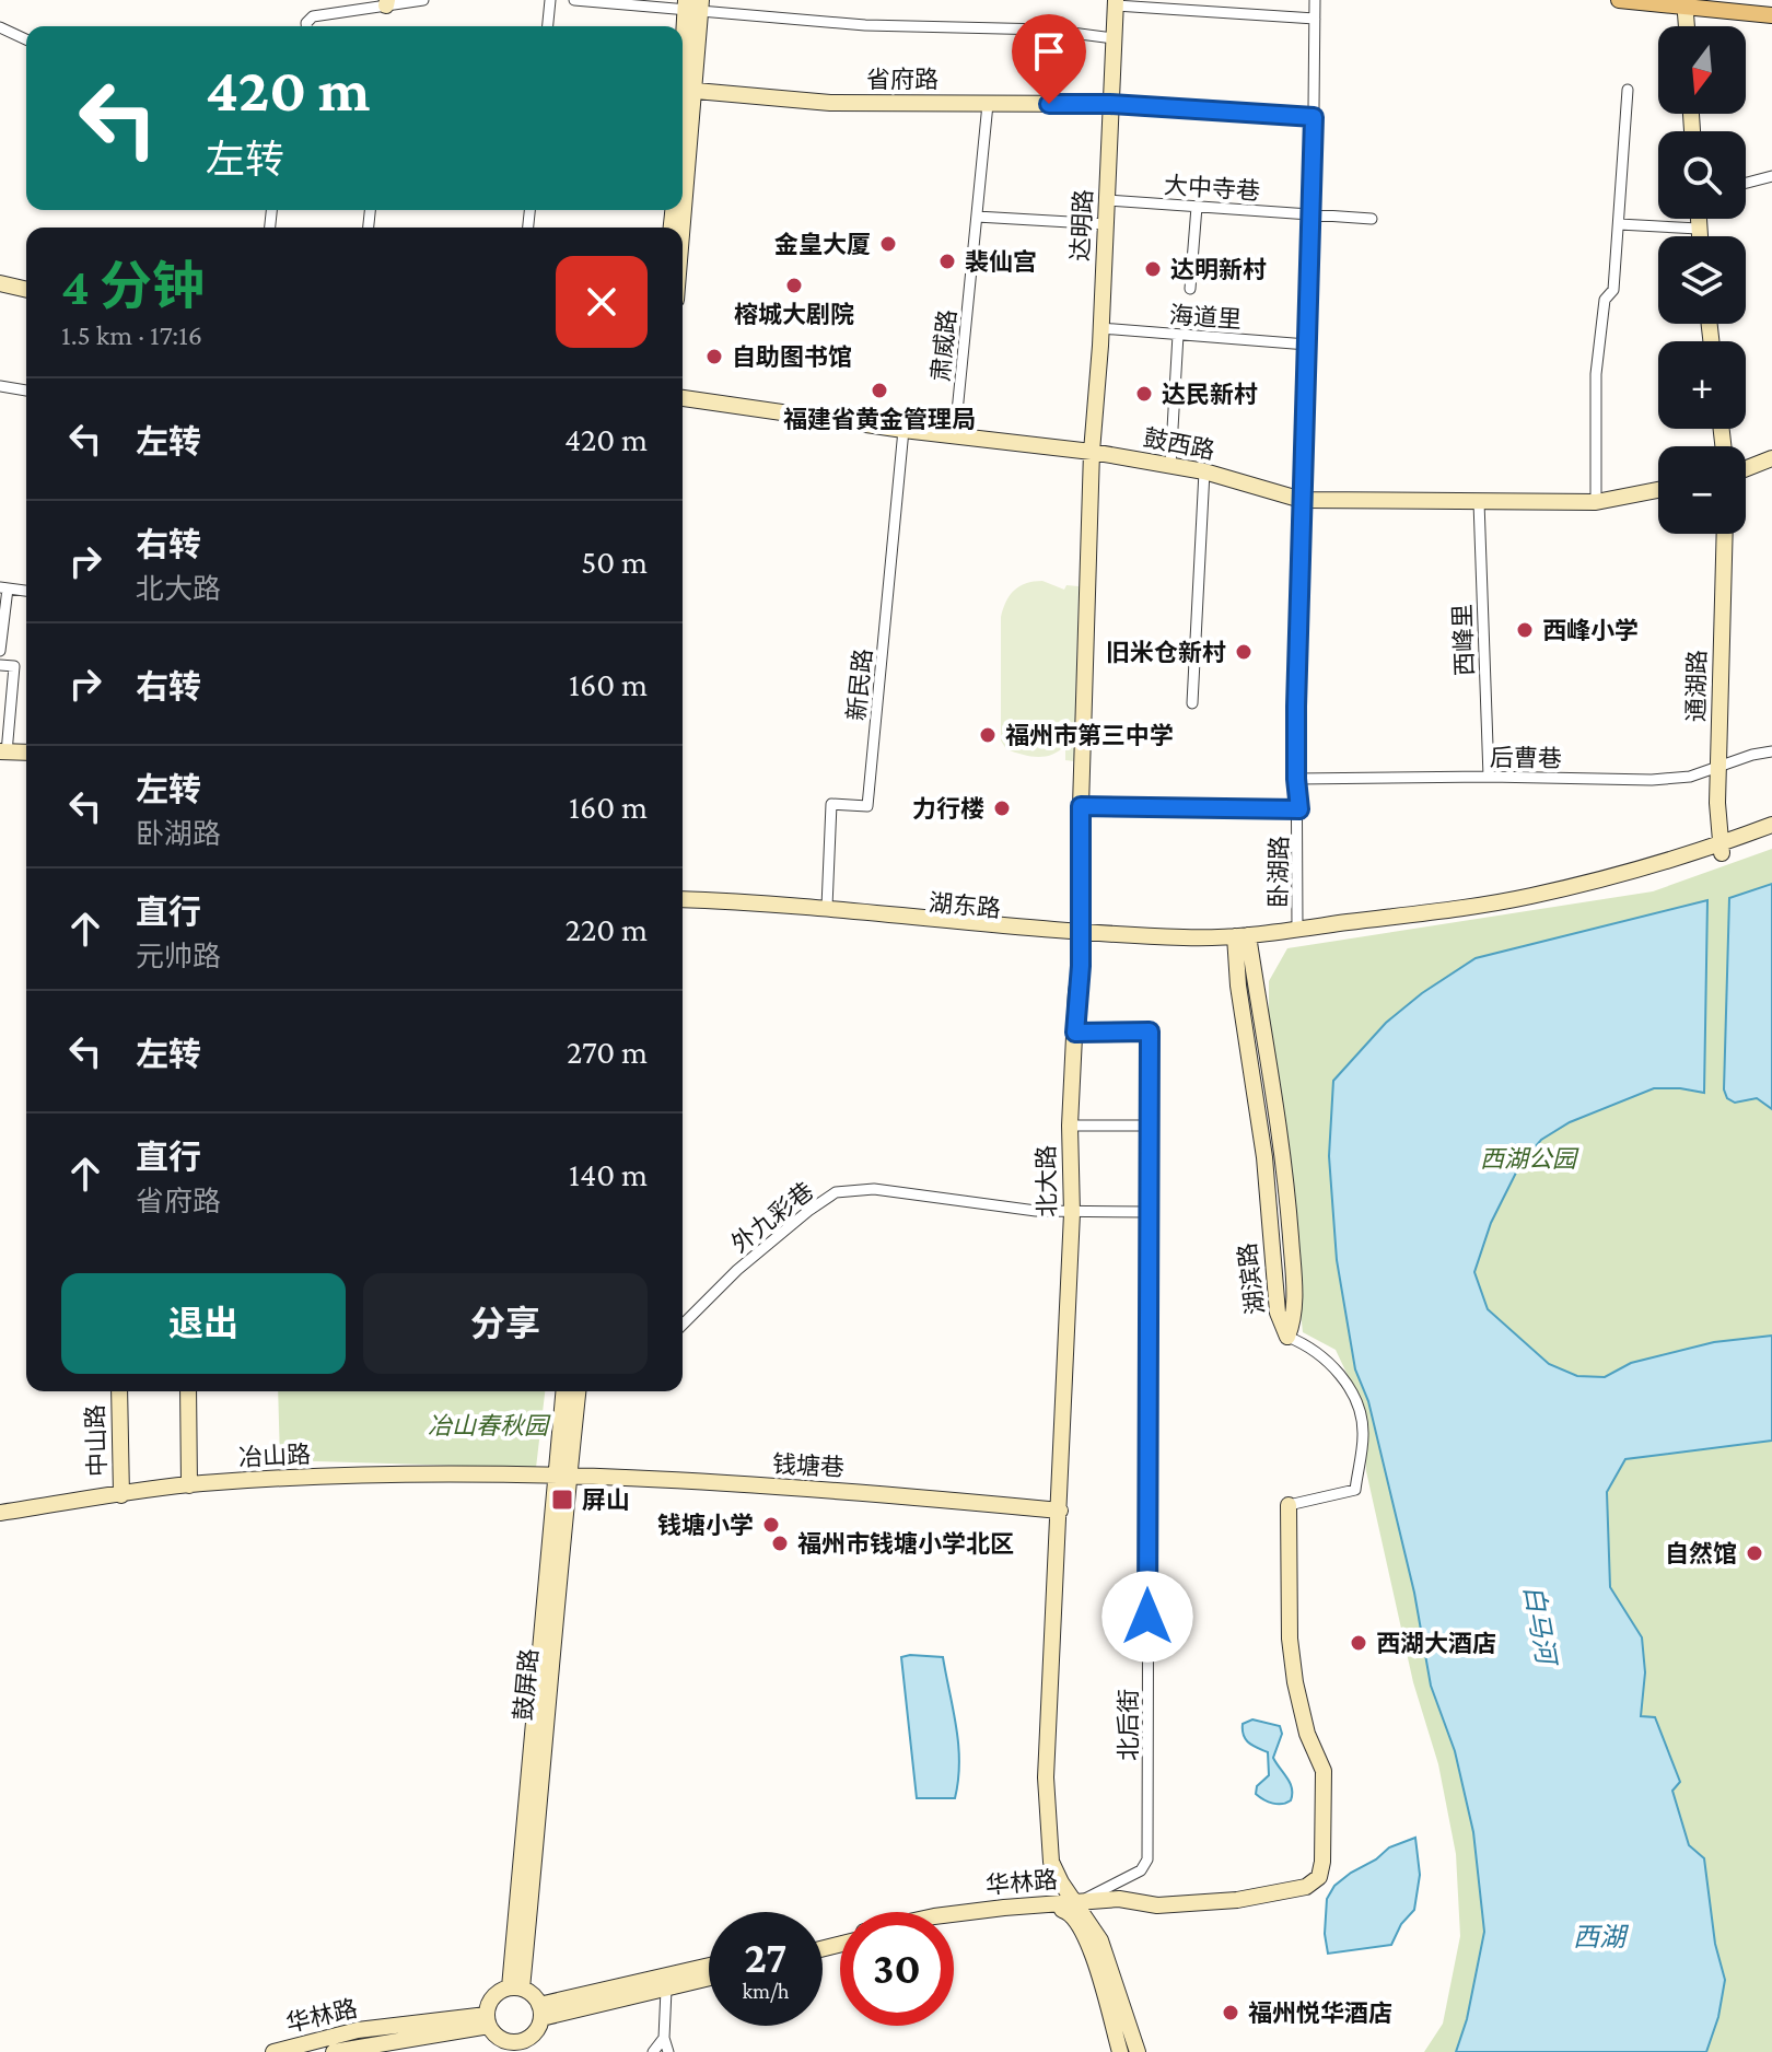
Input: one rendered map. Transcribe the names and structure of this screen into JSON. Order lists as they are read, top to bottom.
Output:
{
  "streets": {
    "street": [
      "省府路",
      "大中寺巷",
      "达明路",
      "海道里",
      "肃威路",
      "鼓西路",
      "西峰里",
      "新民路",
      "通湖路",
      "后曹巷",
      "卧湖路",
      "湖东路",
      "北大路",
      "外九彩巷",
      "湖滨路",
      "中山路",
      "冶山路",
      "钱塘巷",
      "鼓屏路",
      "北后街",
      "华林路"
    ]
  },
  "crossings": [
    ["省府路", "达明路"],
    ["省府路", "肃威路"],
    ["大中寺巷", "达明路"],
    ["大中寺巷", "卧湖路"],
    ["达明路", "海道里"],
    ["达明路", "鼓西路"],
    ["达明路", "北大路"],
    ["海道里", "卧湖路"],
    ["肃威路", "鼓西路"],
    ["鼓西路", "西峰里"],
    ["鼓西路", "新民路"],
    ["鼓西路", "卧湖路"],
    ["鼓西路", "北大路"],
    ["西峰里", "后曹巷"],
    ["新民路", "湖东路"],
    ["通湖路", "后曹巷"],
    ["后曹巷", "卧湖路"],
    ["湖东路", "北大路"],
    ["湖东路", "湖滨路"],
    ["北大路", "外九彩巷"],
    ["北大路", "钱塘巷"],
    ["北大路", "北后街"],
    ["北大路", "华林路"],
    ["外九彩巷", "北后街"],
    ["中山路", "冶山路"],
    ["冶山路", "钱塘巷"],
    ["冶山路", "鼓屏路"],
    ["钱塘巷", "鼓屏路"],
    ["鼓屏路", "华林路"],
    ["北后街", "华林路"]
  ],
  "water": ["白马河", "西湖"],
  "parks": ["西湖公园", "冶山春秋园"],
  "places": {
    "other": [
      "金皇大厦",
      "裴仙宫",
      "达明新村",
      "榕城大剧院",
      "自助图书馆",
      "福建省黄金管理局",
      "达民新村",
      "西峰小学",
      "旧米仓新村",
      "福州市第三中学",
      "力行楼",
      "钱塘小学",
      "福州市钱塘小学北区",
      "自然馆",
      "西湖大酒店",
      "福州悦华酒店"
    ],
    "transit": ["屏山"]
  },
  "north": "bottom",
  "page": {
    "map_buttons": ["+", "−"],
    "turn": ["420 m", "左转"],
    "heading": ["4 分钟", "1.5 km · 17:16"],
    "list": [
      {
        "name": "左转",
        "value": "420 m"
      },
      {
        "name": "右转",
        "note": "北大路",
        "value": "50 m"
      },
      {
        "name": "右转",
        "value": "160 m"
      },
      {
        "name": "左转",
        "note": "卧湖路",
        "value": "160 m"
      },
      {
        "name": "直行",
        "note": "元帅路",
        "value": "220 m"
      },
      {
        "name": "左转",
        "value": "270 m"
      },
      {
        "name": "直行",
        "note": "省府路",
        "value": "140 m"
      }
    ],
    "buttons": ["退出", "分享"],
    "speed": "27 km/h",
    "limit": "30"
  }
}
